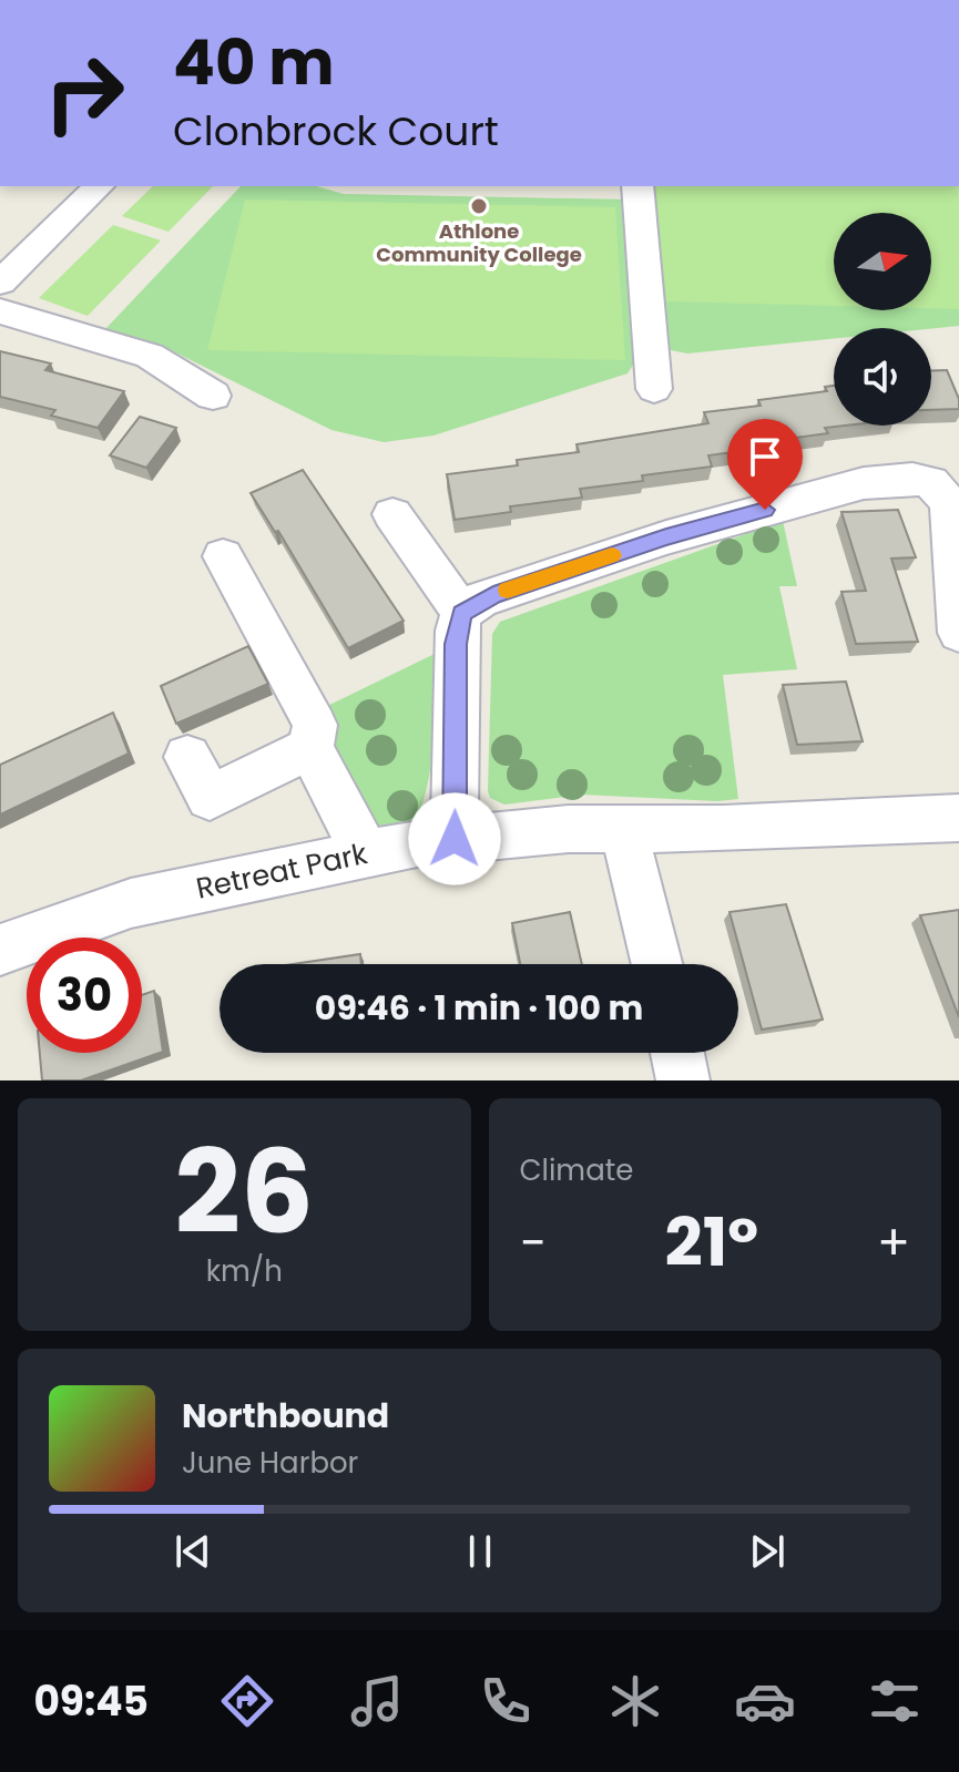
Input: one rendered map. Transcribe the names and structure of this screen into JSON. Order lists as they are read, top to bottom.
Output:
{
  "streets": {
    "street": ["Retreat Park"]
  },
  "places": ["Athlone Community College"],
  "north": "right",
  "page": {
    "turn": ["40 m", "Clonbrock Court"],
    "limit": "30",
    "trip": "09:46 · 1 min · 100 m",
    "tile": [
      ["26", "km/h"],
      "Climate"
    ],
    "heat": ["−", "21°", "+"],
    "song": ["Northbound", "June Harbor"],
    "tabs": "09:45"
  }
}
